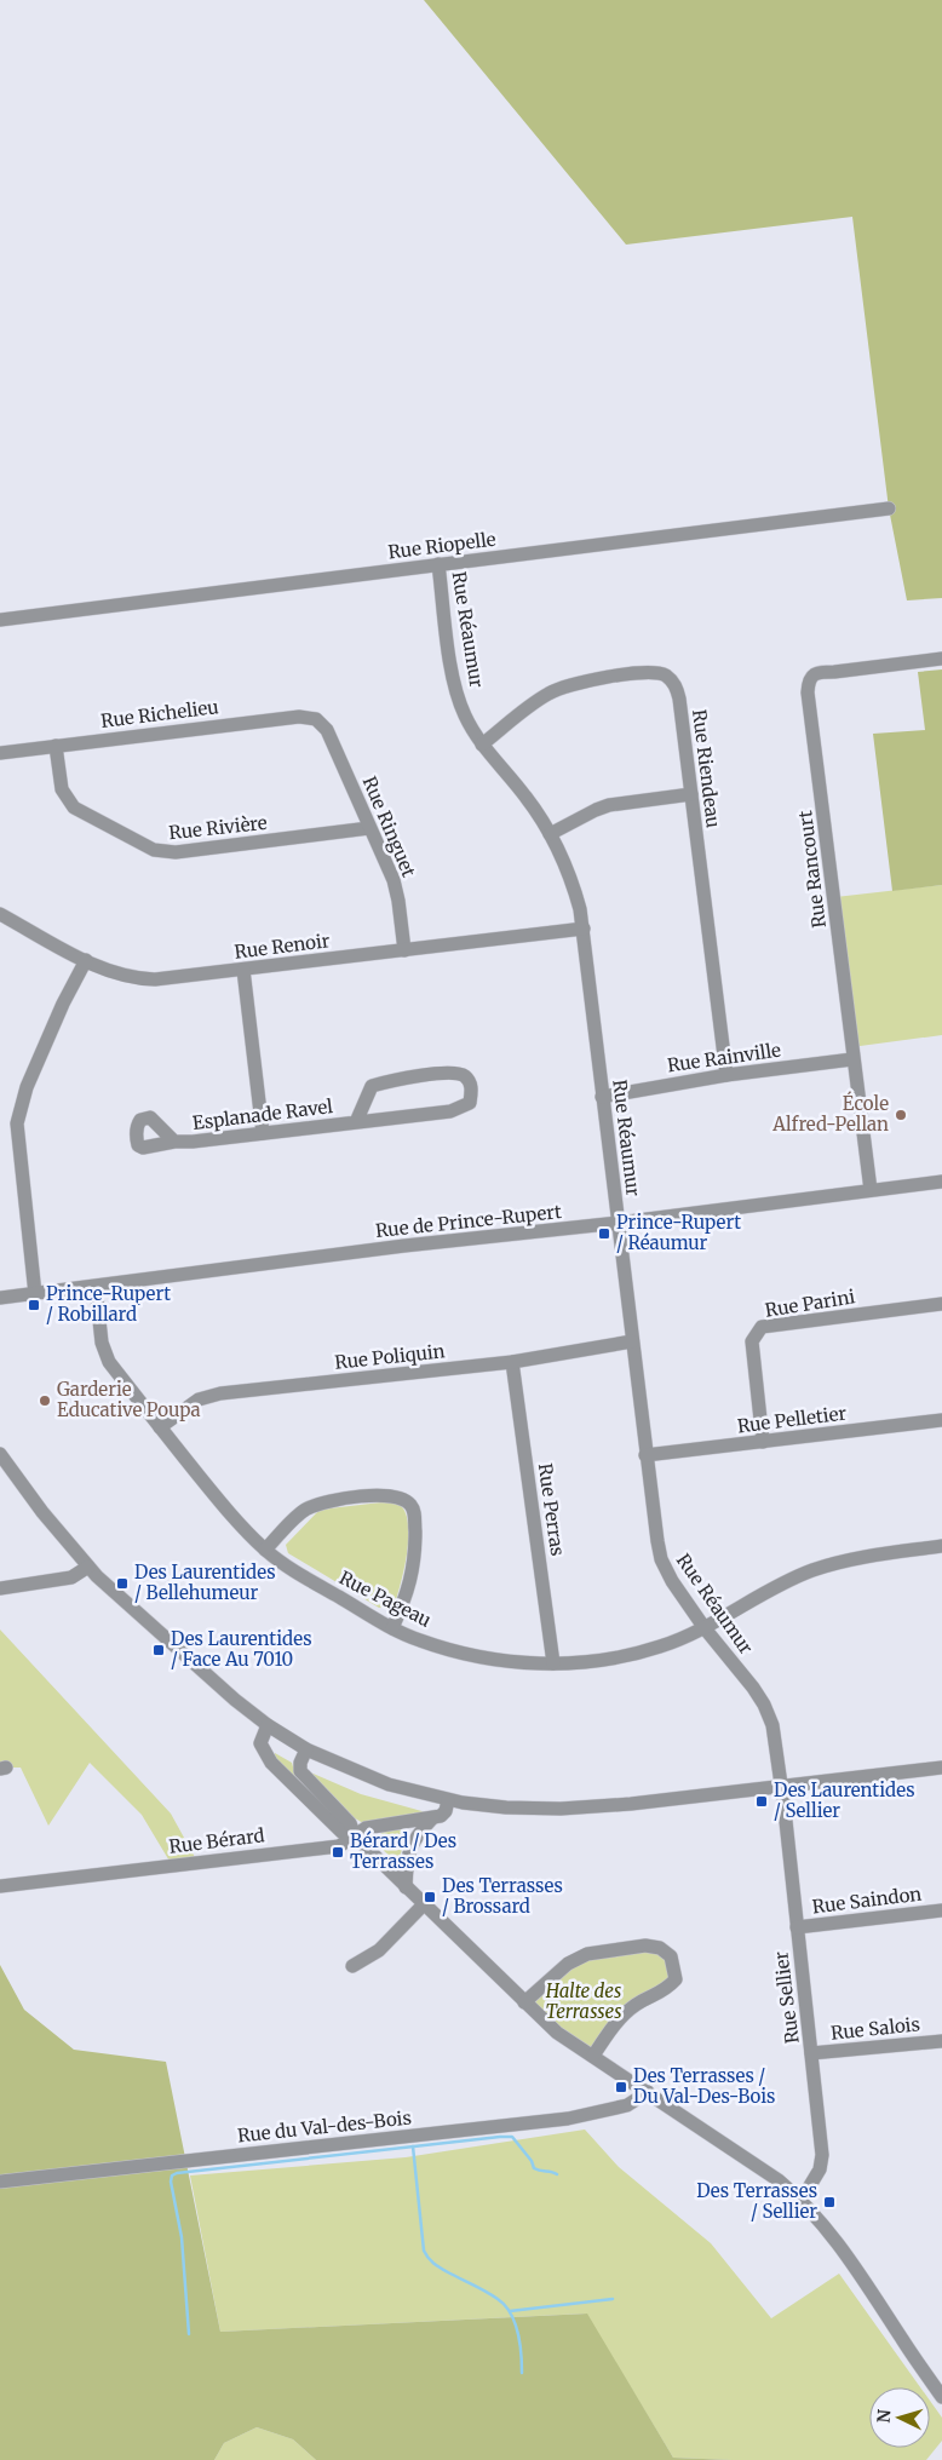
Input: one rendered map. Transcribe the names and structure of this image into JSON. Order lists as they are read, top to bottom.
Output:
{
  "streets": {
    "street": [
      "Rue Riopelle",
      "Rue Réaumur",
      "Rue Richelieu",
      "Rue Riendeau",
      "Rue Ringuet",
      "Rue Rivière",
      "Rue Rancourt",
      "Rue Renoir",
      "Rue Rainville",
      "Esplanade Ravel",
      "Rue de Prince-Rupert",
      "Rue Parini",
      "Rue Poliquin",
      "Rue Pelletier",
      "Rue Perras",
      "Rue Pageau",
      "Rue Bérard",
      "Rue Saindon",
      "Rue Sellier",
      "Rue Salois",
      "Rue du Val-des-Bois"
    ]
  },
  "crossings": [
    ["Rue Riopelle", "Rue Réaumur"],
    ["Rue Réaumur", "Rue Riendeau"],
    ["Rue Réaumur", "Rue Renoir"],
    ["Rue Réaumur", "Rue Rainville"],
    ["Rue Réaumur", "Rue de Prince-Rupert"],
    ["Rue Réaumur", "Rue Poliquin"],
    ["Rue Réaumur", "Rue Pelletier"],
    ["Rue Réaumur", "Rue Pageau"],
    ["Rue Réaumur", "Rue Sellier"],
    ["Rue Richelieu", "Rue Ringuet"],
    ["Rue Richelieu", "Rue Rivière"],
    ["Rue Riendeau", "Rue Rainville"],
    ["Rue Ringuet", "Rue Rivière"],
    ["Rue Ringuet", "Rue Renoir"],
    ["Rue Rancourt", "Rue Rainville"],
    ["Rue Rancourt", "Rue de Prince-Rupert"],
    ["Rue de Prince-Rupert", "Rue Pageau"],
    ["Rue Parini", "Rue Pelletier"],
    ["Rue Poliquin", "Rue Perras"],
    ["Rue Poliquin", "Rue Pageau"],
    ["Rue Perras", "Rue Pageau"],
    ["Rue Saindon", "Rue Sellier"],
    ["Rue Sellier", "Rue Salois"]
  ],
  "parks": ["Halte des Terrasses"],
  "places": {
    "other": ["École Alfred-Pellan", "Garderie Educative Poupa"],
    "transit": [
      "Prince-Rupert / Réaumur",
      "Prince-Rupert / Robillard",
      "Des Laurentides / Bellehumeur",
      "Des Laurentides / Face Au 7010",
      "Des Laurentides / Sellier",
      "Bérard / Des Terrasses",
      "Des Terrasses / Brossard",
      "Des Terrasses / Du Val-Des-Bois",
      "Des Terrasses / Sellier"
    ]
  },
  "north": "left"
}
